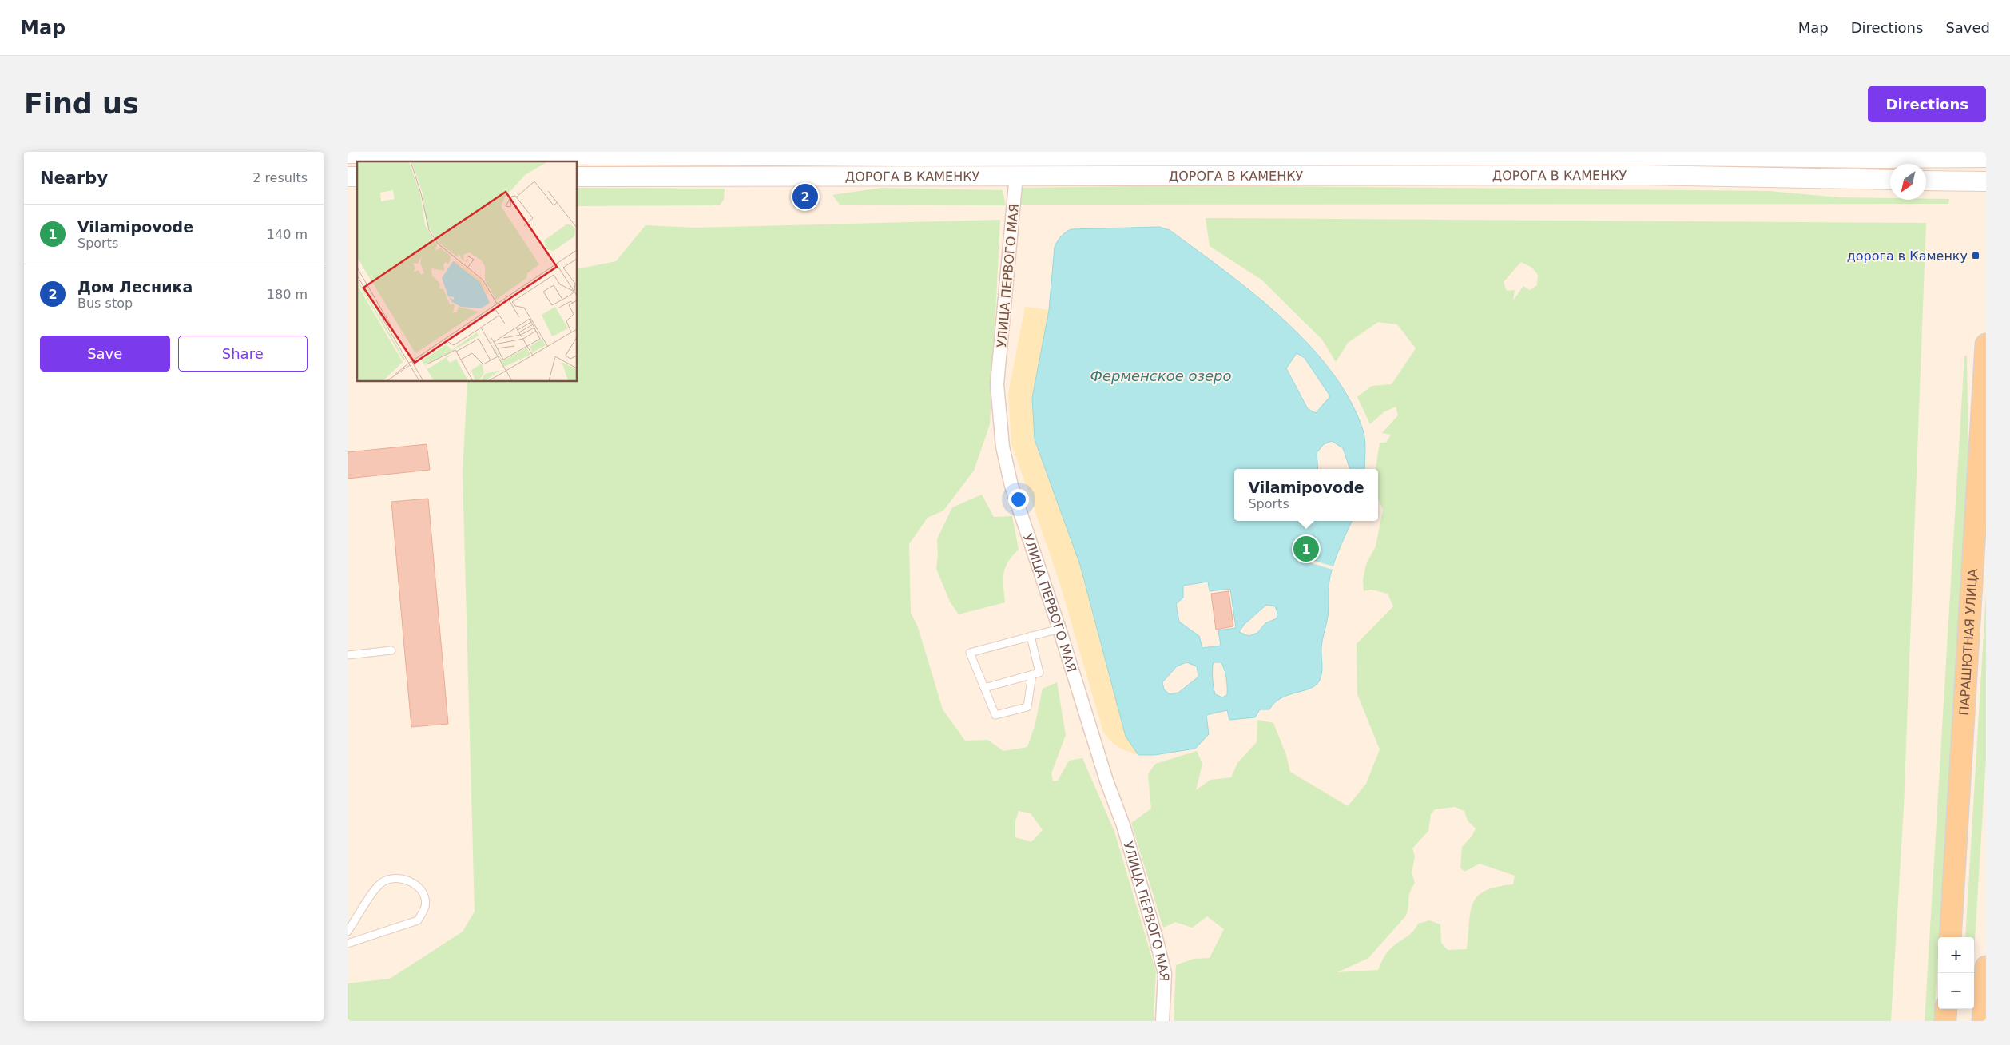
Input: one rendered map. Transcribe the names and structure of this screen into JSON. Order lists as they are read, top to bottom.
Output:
{
  "streets": {
    "main road": ["ДОРОГА В КАМЕНКУ", "ПАРАШЮТНАЯ УЛИЦА"],
    "street": ["УЛИЦА ПЕРВОГО МАЯ"]
  },
  "crossings": [
    ["ДОРОГА В КАМЕНКУ", "УЛИЦА ПЕРВОГО МАЯ"]
  ],
  "water": ["Ферменское озеро"],
  "places": {
    "transit": ["дорога в Каменку"]
  },
  "north": "bottom left",
  "page": {
    "header": "Map",
    "nav": ["Map", "Directions", "Saved"],
    "buttons": [
      "Directions",
      ["Save", "Share"]
    ],
    "title": "Find us",
    "heading": ["Nearby", "2 results"],
    "pins": ["2", "1"],
    "list": [
      {
        "mark": "1",
        "name": "Vilamipovode",
        "note": "Sports",
        "value": "140 m"
      },
      {
        "mark": "2",
        "name": "Дом Лесника",
        "note": "Bus stop",
        "value": "180 m"
      }
    ],
    "popup": ["Vilamipovode", "Sports"],
    "map_buttons": ["+", "−"]
  }
}
